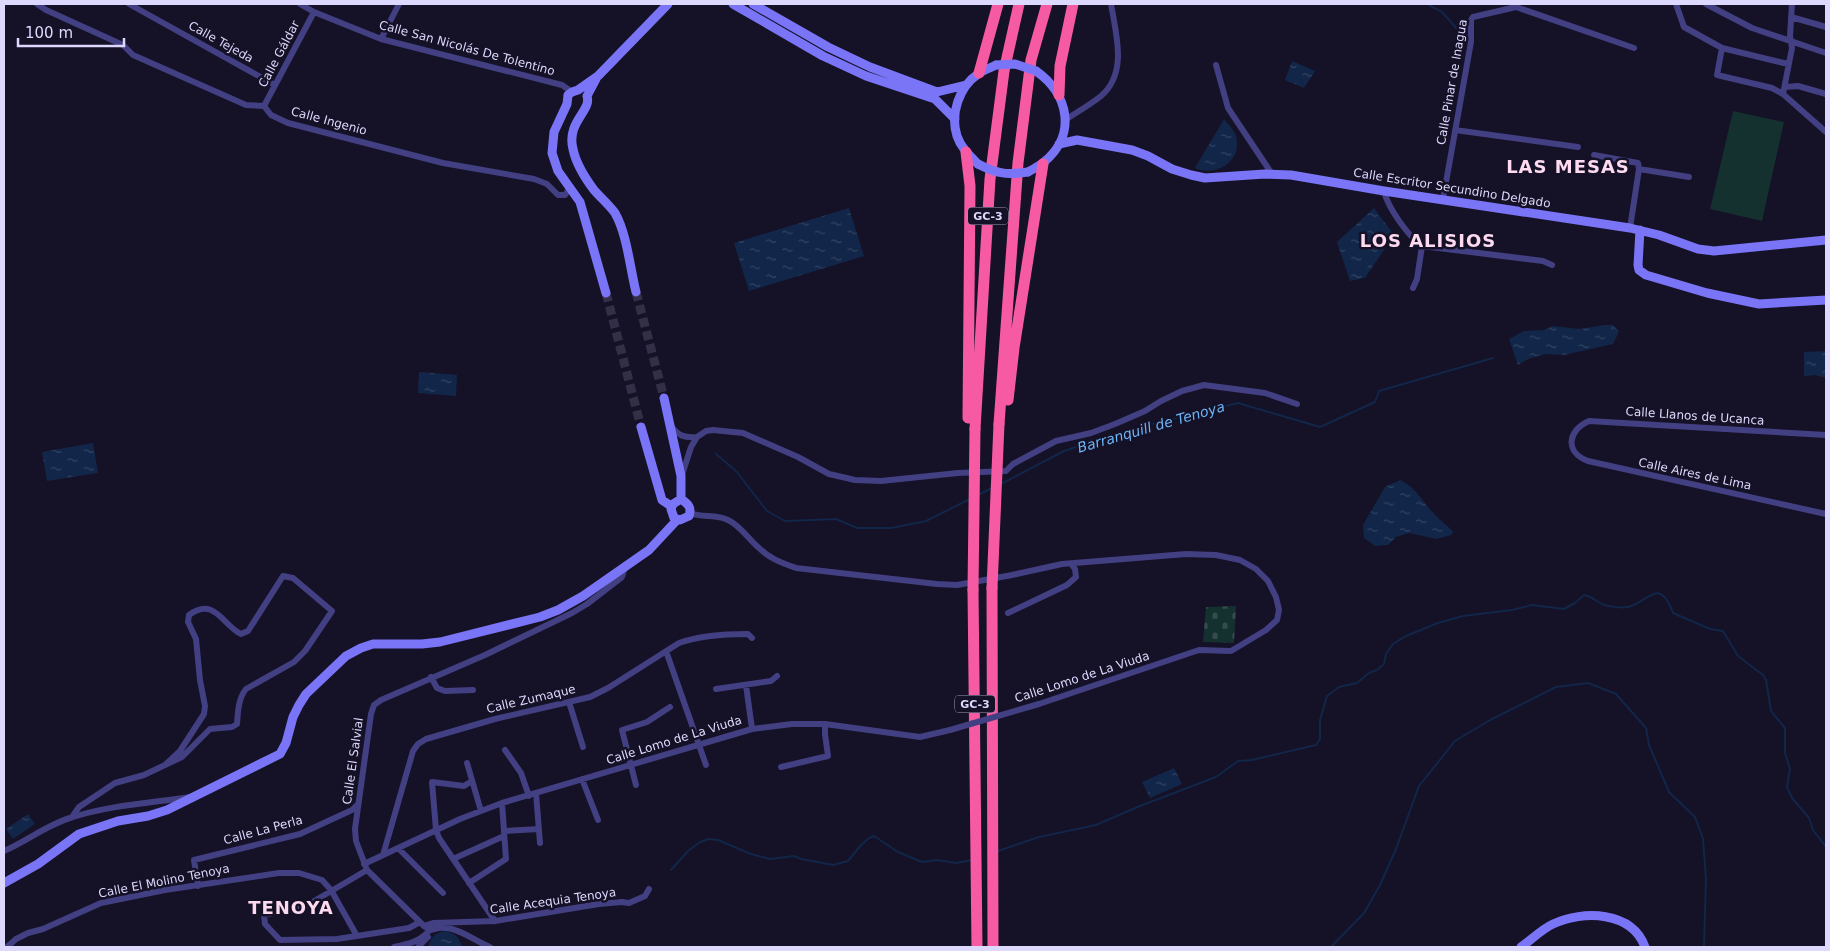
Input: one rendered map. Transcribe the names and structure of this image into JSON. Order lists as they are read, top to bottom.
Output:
{
  "streets": {
    "highway": ["GC-3"],
    "main road": ["Calle Escritor Secundino Delgado"],
    "street": [
      "Calle Tejeda",
      "Calle San Nicolás De Tolentino",
      "Calle Gáldar",
      "Calle Pinar de Inagua",
      "Calle Ingenio",
      "Calle Llanos de Ucanca",
      "Calle Aires de Lima",
      "Calle Lomo de La Viuda",
      "Calle Zumaque",
      "Calle El Salvial",
      "Calle La Perla",
      "Calle El Molino Tenoya",
      "Calle Acequia Tenoya"
    ]
  },
  "crossings": [
    ["Calle Tejeda", "Calle Gáldar"],
    ["Calle San Nicolás De Tolentino", "Calle Gáldar"],
    ["Calle Gáldar", "Calle Ingenio"],
    ["Calle Pinar de Inagua", "Calle Escritor Secundino Delgado"],
    ["Calle Llanos de Ucanca", "Calle Aires de Lima"],
    ["Calle Lomo de La Viuda", "Calle Zumaque"],
    ["Calle Lomo de La Viuda", "Calle El Salvial"],
    ["Calle Lomo de La Viuda", "Calle El Molino Tenoya"],
    ["Calle Lomo de La Viuda", "Calle Acequia Tenoya"],
    ["Calle El Salvial", "Calle La Perla"],
    ["Calle El Salvial", "Calle Acequia Tenoya"],
    ["Calle La Perla", "Calle El Molino Tenoya"]
  ],
  "districts": ["LAS MESAS", "LOS ALISIOS", "TENOYA"],
  "water": ["Barranquill de Tenoya"],
  "scale_bar": "100 m"
}
